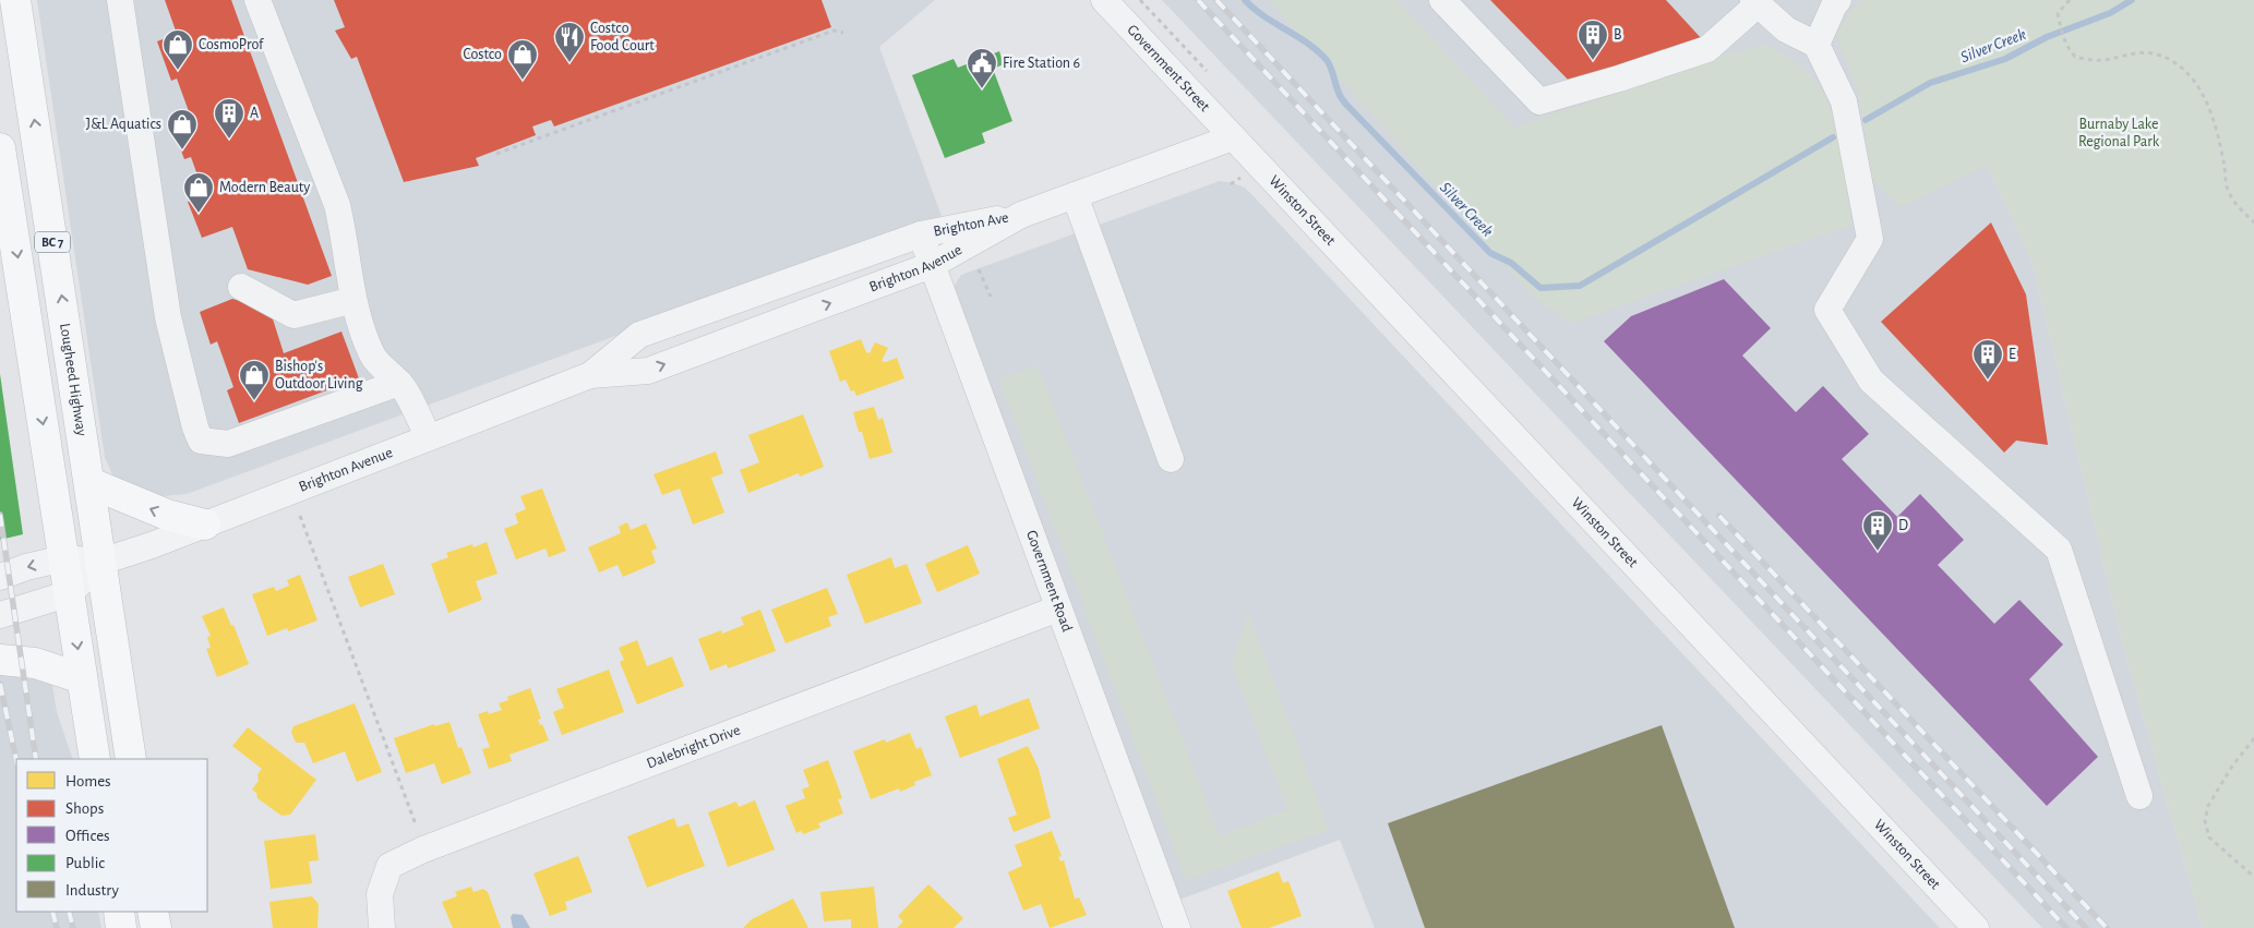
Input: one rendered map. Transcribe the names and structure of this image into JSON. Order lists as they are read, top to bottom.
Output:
{
  "streets": {
    "main road": ["BC 7", "Lougheed Highway"],
    "street": [
      "Government Street",
      "Winston Street",
      "Brighton Ave",
      "Brighton Avenue",
      "Government Road",
      "Dalebright Drive"
    ]
  },
  "crossings": [
    ["Government Street", "Winston Street"],
    ["Government Street", "Brighton Avenue"],
    ["Winston Street", "Brighton Avenue"],
    ["Brighton Ave", "Brighton Avenue"],
    ["Brighton Ave", "Government Road"],
    ["BC 7", "Brighton Avenue"],
    ["Brighton Avenue", "Lougheed Highway"],
    ["Brighton Avenue", "Government Road"],
    ["Government Road", "Dalebright Drive"]
  ],
  "water": ["Silver Creek"],
  "parks": ["Burnaby Lake Regional Park"],
  "places": {
    "building": [
      "B",
      "A",
      "E",
      "D"
    ],
    "restaurant": ["Costco Food Court"],
    "shop": [
      "CosmoProf",
      "Costco",
      "J&L Aquatics",
      "Modern Beauty",
      "Bishop's Outdoor Living"
    ],
    "public building": ["Fire Station 6"]
  },
  "legend": [
    "Homes",
    "Shops",
    "Offices",
    "Public",
    "Industry"
  ]
}
